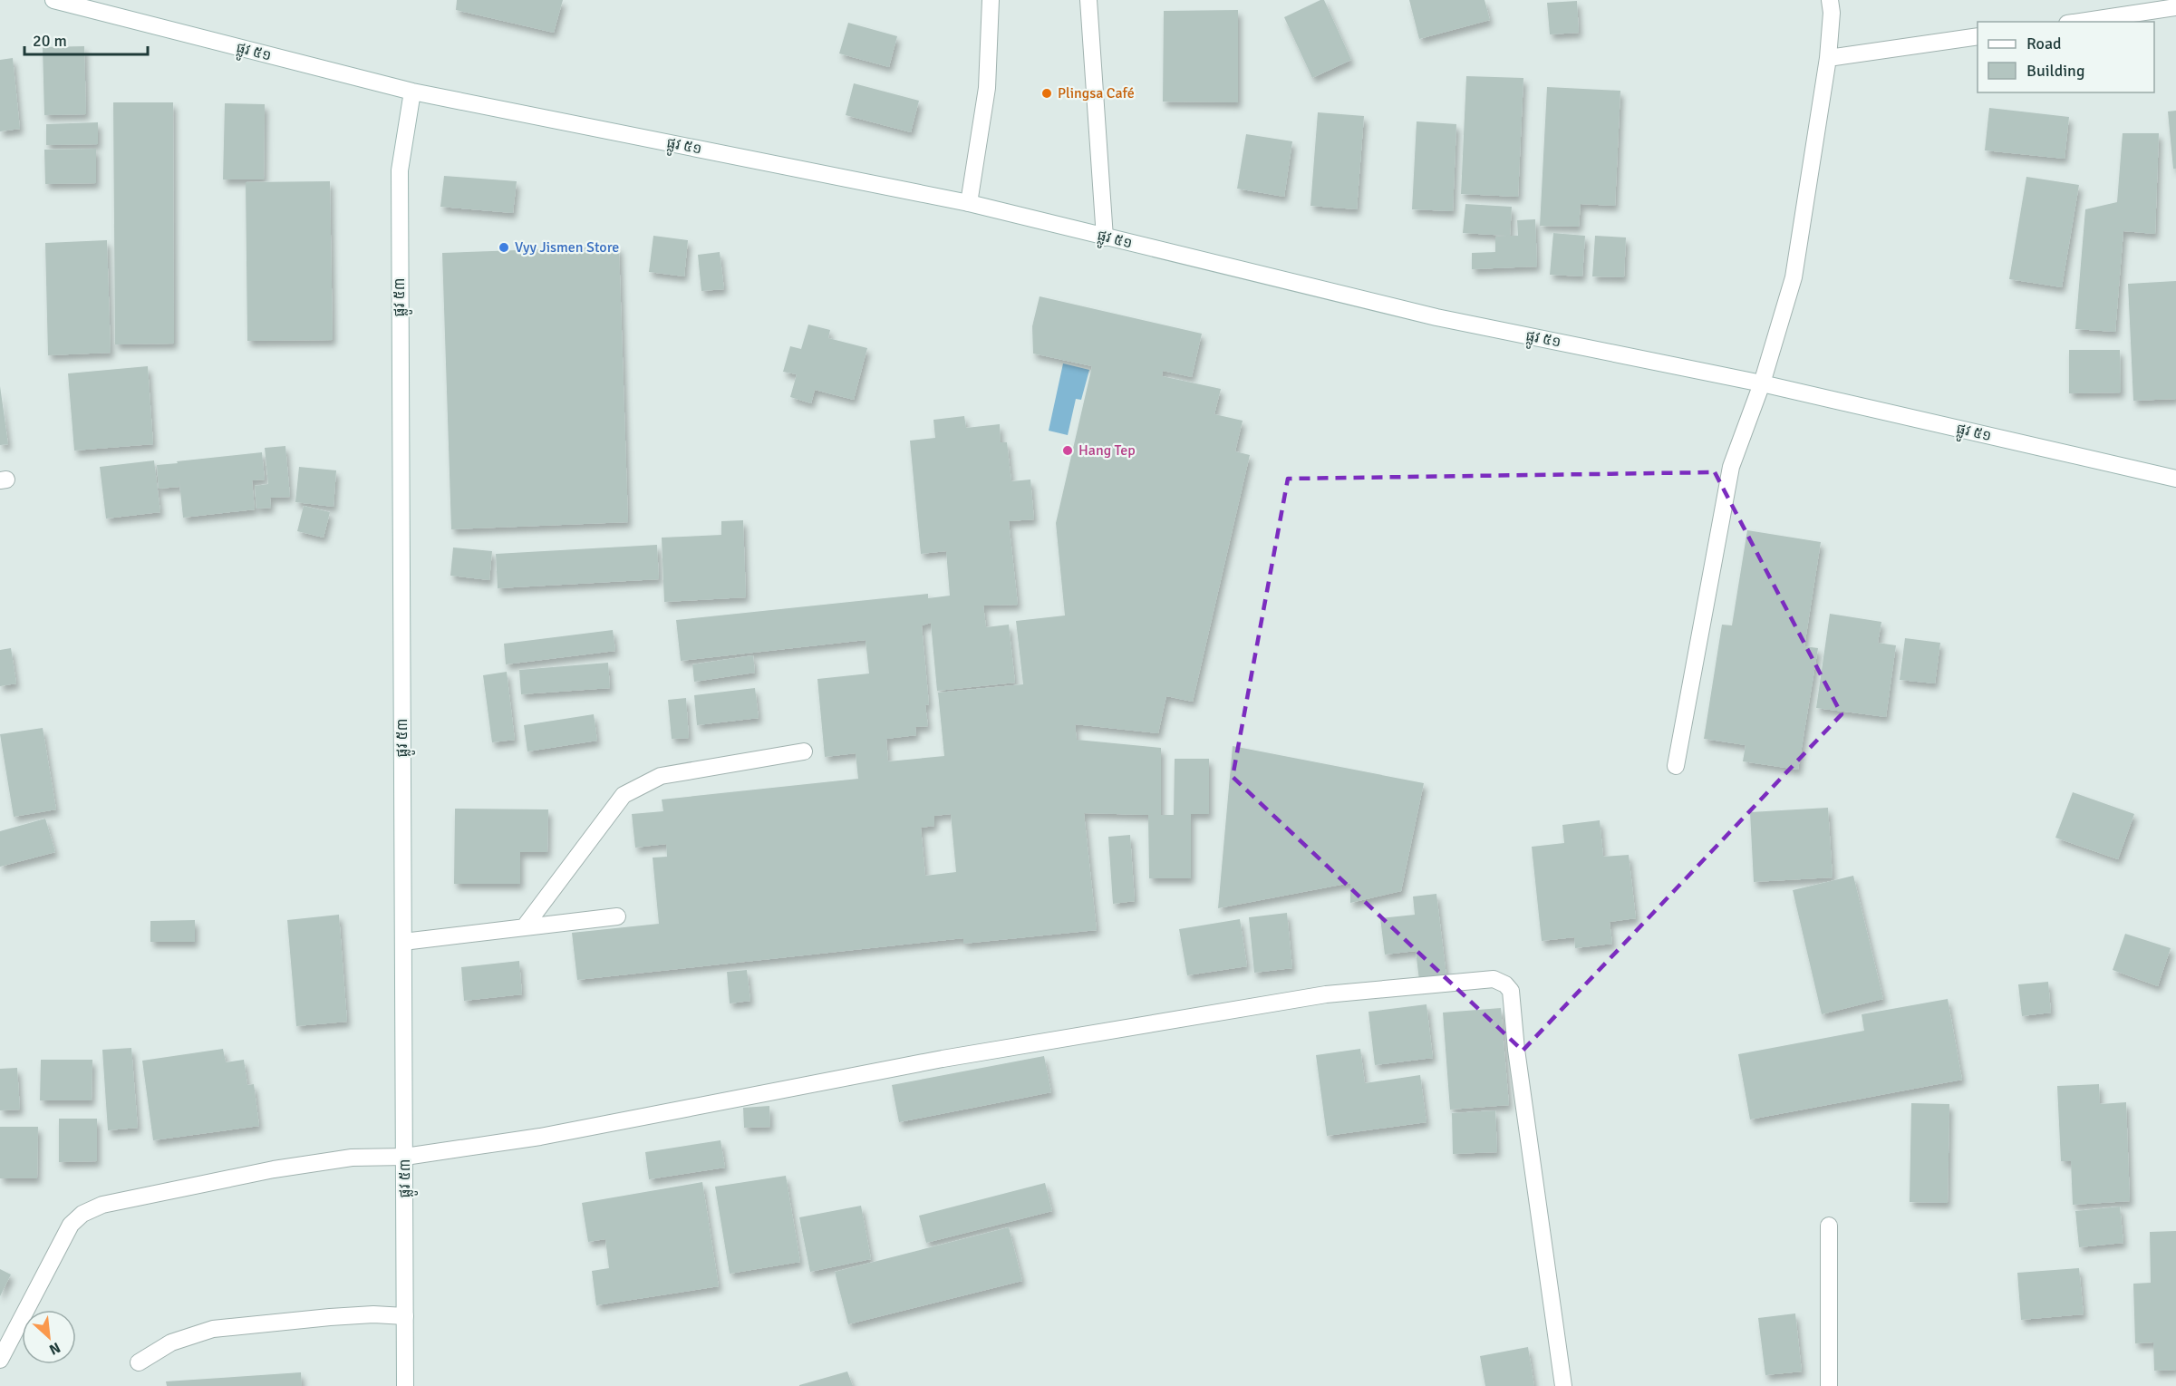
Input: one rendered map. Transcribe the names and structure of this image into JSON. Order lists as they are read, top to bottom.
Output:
{
  "streets": {
    "street": ["ផ្លូវ ៥១", "ផ្លូវ ៥៣"]
  },
  "crossings": [
    ["ផ្លូវ ៥១", "ផ្លូវ ៥៣"]
  ],
  "places": ["Plingsa Café", "Vyy Jismen Store", "Hang Tep"],
  "legend": ["Road", "Building"],
  "scale_bar": "20 m",
  "north": "bottom right"
}
